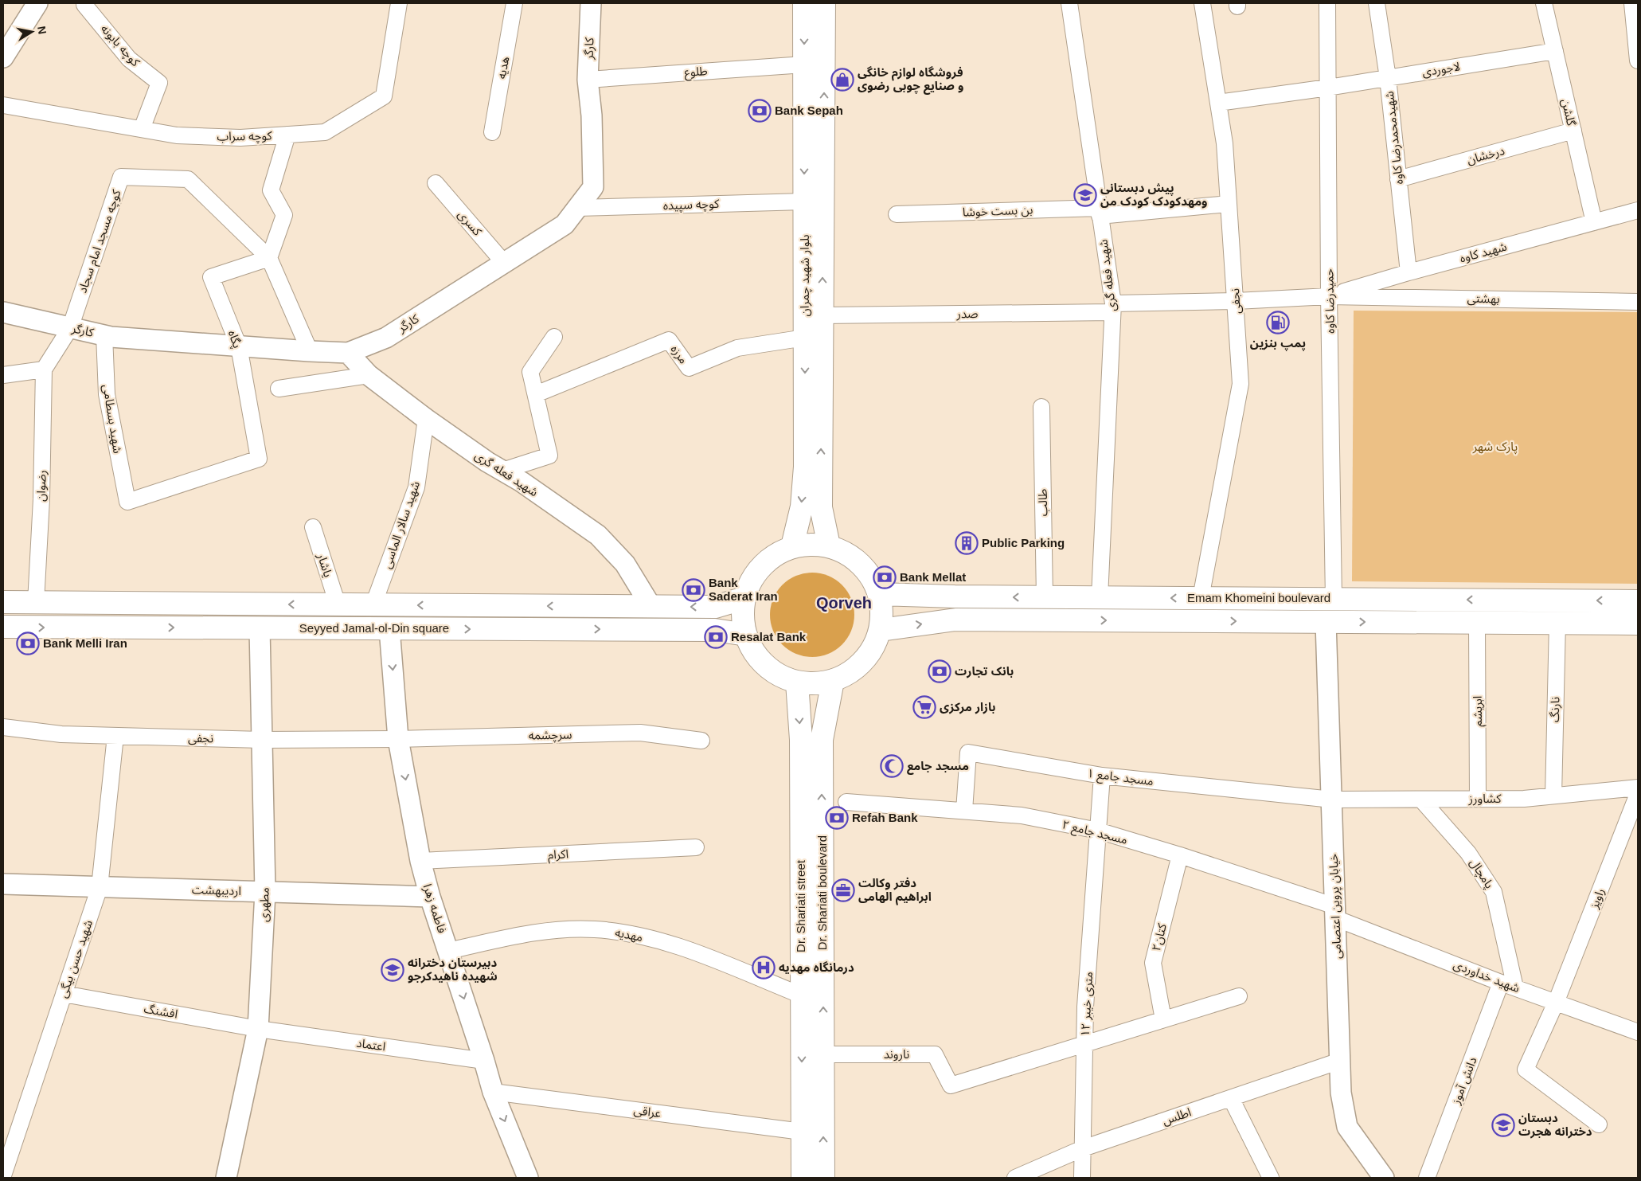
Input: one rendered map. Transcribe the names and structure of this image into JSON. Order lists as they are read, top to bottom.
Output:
{
  "streets": {
    "main road": [
      "بلوار شهید چمران",
      "Emam Khomeini boulevard",
      "Seyyed Jamal-ol-Din square",
      "Dr. Shariati boulevard",
      "Dr. Shariati street"
    ],
    "street": [
      "کوچه بابونه",
      "کارگر",
      "هدیه",
      "لاجوردی",
      "طلوع",
      "گلشن",
      "کوچه سراب",
      "شهیدمحمدرضا کاوه",
      "درخشان",
      "کوچه سپیده",
      "بن بست خوشا",
      "کسری",
      "کوچه مسجد امام سجاد",
      "شهید کاوه",
      "شهید فعله گری",
      "بهشتی",
      "نجفی",
      "حمیدرضا کاوه",
      "صدر",
      "پگاه",
      "مرزه",
      "شهید بسطامی",
      "رضوان",
      "طالب",
      "شهید سالار الماسی",
      "یاشار",
      "نارنگ",
      "ابریشم",
      "سرچشمه",
      "مسجد جامع ۱",
      "کشاورز",
      "مسجد جامع ۲",
      "اکرام",
      "پامچال",
      "اردیبهشت",
      "راویز",
      "مطهری",
      "خیابان پروین اعتصامی",
      "فاطمه زهرا",
      "مهدیه",
      "کتان۲",
      "شهید حسن بیگی",
      "شهید خداوردی",
      "۱۲ متری خیبر",
      "افشنگ",
      "اعتماد",
      "ناروند",
      "دانش آموز",
      "عراقی",
      "اطلس"
    ]
  },
  "crossings": [
    ["کوچه بابونه", "کوچه سراب"],
    ["کارگر", "طلوع"],
    ["کارگر", "کوچه سپیده"],
    ["کارگر", "کسری"],
    ["کارگر", "کوچه مسجد امام سجاد"],
    ["کارگر", "شهید فعله گری"],
    ["کارگر", "پگاه"],
    ["کارگر", "شهید بسطامی"],
    ["لاجوردی", "گلشن"],
    ["لاجوردی", "شهیدمحمدرضا کاوه"],
    ["لاجوردی", "نجفی"],
    ["لاجوردی", "حمیدرضا کاوه"],
    ["طلوع", "بلوار شهید چمران"],
    ["گلشن", "درخشان"],
    ["گلشن", "شهید کاوه"],
    ["شهیدمحمدرضا کاوه", "درخشان"],
    ["شهیدمحمدرضا کاوه", "شهید کاوه"],
    ["کوچه سپیده", "بلوار شهید چمران"],
    ["بن بست خوشا", "شهید فعله گری"],
    ["بن بست خوشا", "نجفی"],
    ["کوچه مسجد امام سجاد", "پگاه"],
    ["کوچه مسجد امام سجاد", "رضوان"],
    ["شهید کاوه", "بهشتی"],
    ["شهید کاوه", "حمیدرضا کاوه"],
    ["شهید کاوه", "صدر"],
    ["بلوار شهید چمران", "صدر"],
    ["بلوار شهید چمران", "مرزه"],
    ["بلوار شهید چمران", "Emam Khomeini boulevard"],
    ["بلوار شهید چمران", "Seyyed Jamal-ol-Din square"],
    ["بلوار شهید چمران", "Dr. Shariati boulevard"],
    ["بلوار شهید چمران", "Dr. Shariati street"],
    ["شهید فعله گری", "صدر"],
    ["شهید فعله گری", "شهید سالار الماسی"],
    ["شهید فعله گری", "Emam Khomeini boulevard"],
    ["شهید فعله گری", "Seyyed Jamal-ol-Din square"],
    ["بهشتی", "حمیدرضا کاوه"],
    ["بهشتی", "صدر"],
    ["نجفی", "صدر"],
    ["نجفی", "Emam Khomeini boulevard"],
    ["نجفی", "سرچشمه"],
    ["نجفی", "مطهری"],
    ["نجفی", "فاطمه زهرا"],
    ["نجفی", "شهید حسن بیگی"],
    ["حمیدرضا کاوه", "صدر"],
    ["حمیدرضا کاوه", "Emam Khomeini boulevard"],
    ["پگاه", "شهید بسطامی"],
    ["رضوان", "Seyyed Jamal-ol-Din square"],
    ["طالب", "Emam Khomeini boulevard"],
    ["شهید سالار الماسی", "Seyyed Jamal-ol-Din square"],
    ["یاشار", "Seyyed Jamal-ol-Din square"],
    ["Emam Khomeini boulevard", "Seyyed Jamal-ol-Din square"],
    ["Emam Khomeini boulevard", "نارنگ"],
    ["Emam Khomeini boulevard", "ابریشم"],
    ["Emam Khomeini boulevard", "Dr. Shariati boulevard"],
    ["Emam Khomeini boulevard", "Dr. Shariati street"],
    ["Emam Khomeini boulevard", "خیابان پروین اعتصامی"],
    ["Seyyed Jamal-ol-Din square", "Dr. Shariati boulevard"],
    ["Seyyed Jamal-ol-Din square", "مطهری"],
    ["Seyyed Jamal-ol-Din square", "Dr. Shariati street"],
    ["Seyyed Jamal-ol-Din square", "فاطمه زهرا"],
    ["نارنگ", "کشاورز"],
    ["ابریشم", "کشاورز"],
    ["سرچشمه", "فاطمه زهرا"],
    ["مسجد جامع ۱", "کشاورز"],
    ["مسجد جامع ۱", "مسجد جامع ۲"],
    ["مسجد جامع ۱", "خیابان پروین اعتصامی"],
    ["مسجد جامع ۱", "۱۲ متری خیبر"],
    ["کشاورز", "پامچال"],
    ["کشاورز", "خیابان پروین اعتصامی"],
    ["مسجد جامع ۲", "خیابان پروین اعتصامی"],
    ["مسجد جامع ۲", "کتان۲"],
    ["مسجد جامع ۲", "شهید خداوردی"],
    ["مسجد جامع ۲", "۱۲ متری خیبر"],
    ["اکرام", "فاطمه زهرا"],
    ["پامچال", "شهید خداوردی"],
    ["پامچال", "دانش آموز"],
    ["اردیبهشت", "مطهری"],
    ["اردیبهشت", "فاطمه زهرا"],
    ["اردیبهشت", "شهید حسن بیگی"],
    ["Dr. Shariati boulevard", "Dr. Shariati street"],
    ["Dr. Shariati boulevard", "ناروند"],
    ["راویز", "شهید خداوردی"],
    ["مطهری", "افشنگ"],
    ["مطهری", "اعتماد"],
    ["Dr. Shariati street", "مهدیه"],
    ["Dr. Shariati street", "عراقی"],
    ["خیابان پروین اعتصامی", "شهید خداوردی"],
    ["خیابان پروین اعتصامی", "اطلس"],
    ["فاطمه زهرا", "مهدیه"],
    ["فاطمه زهرا", "اعتماد"],
    ["فاطمه زهرا", "عراقی"],
    ["شهید حسن بیگی", "افشنگ"],
    ["شهید خداوردی", "دانش آموز"],
    ["۱۲ متری خیبر", "ناروند"],
    ["۱۲ متری خیبر", "اطلس"],
    ["افشنگ", "اعتماد"]
  ],
  "one_way": ["Dr. Shariati boulevard", "Dr. Shariati street", "فاطمه زهرا"],
  "districts": ["Qorveh"],
  "parks": ["پارک شهر"],
  "places": {
    "shop": ["فروشگاه لوازم خانگی و صنایع چوبی رضوی"],
    "bank": [
      "Bank Sepah",
      "Bank Mellat",
      "Bank Saderat Iran",
      "Resalat Bank",
      "Bank Melli Iran",
      "بانک تجارت",
      "Refah Bank"
    ],
    "school or university": ["پیش دبستانی ومهدکودک کودک من", "دبیرستان دخترانه شهیده ناهیدکرجو", "دبستان دخترانه هجرت"],
    "fuel station": ["پمپ بنزین"],
    "building": ["Public Parking"],
    "supermarket": ["بازار مرکزی"],
    "mosque": ["مسجد جامع"],
    "office": ["دفتر وکالت ابراهیم الهامی"],
    "hospital": ["درمانگاه مهدیه"]
  },
  "north": "right"
}
